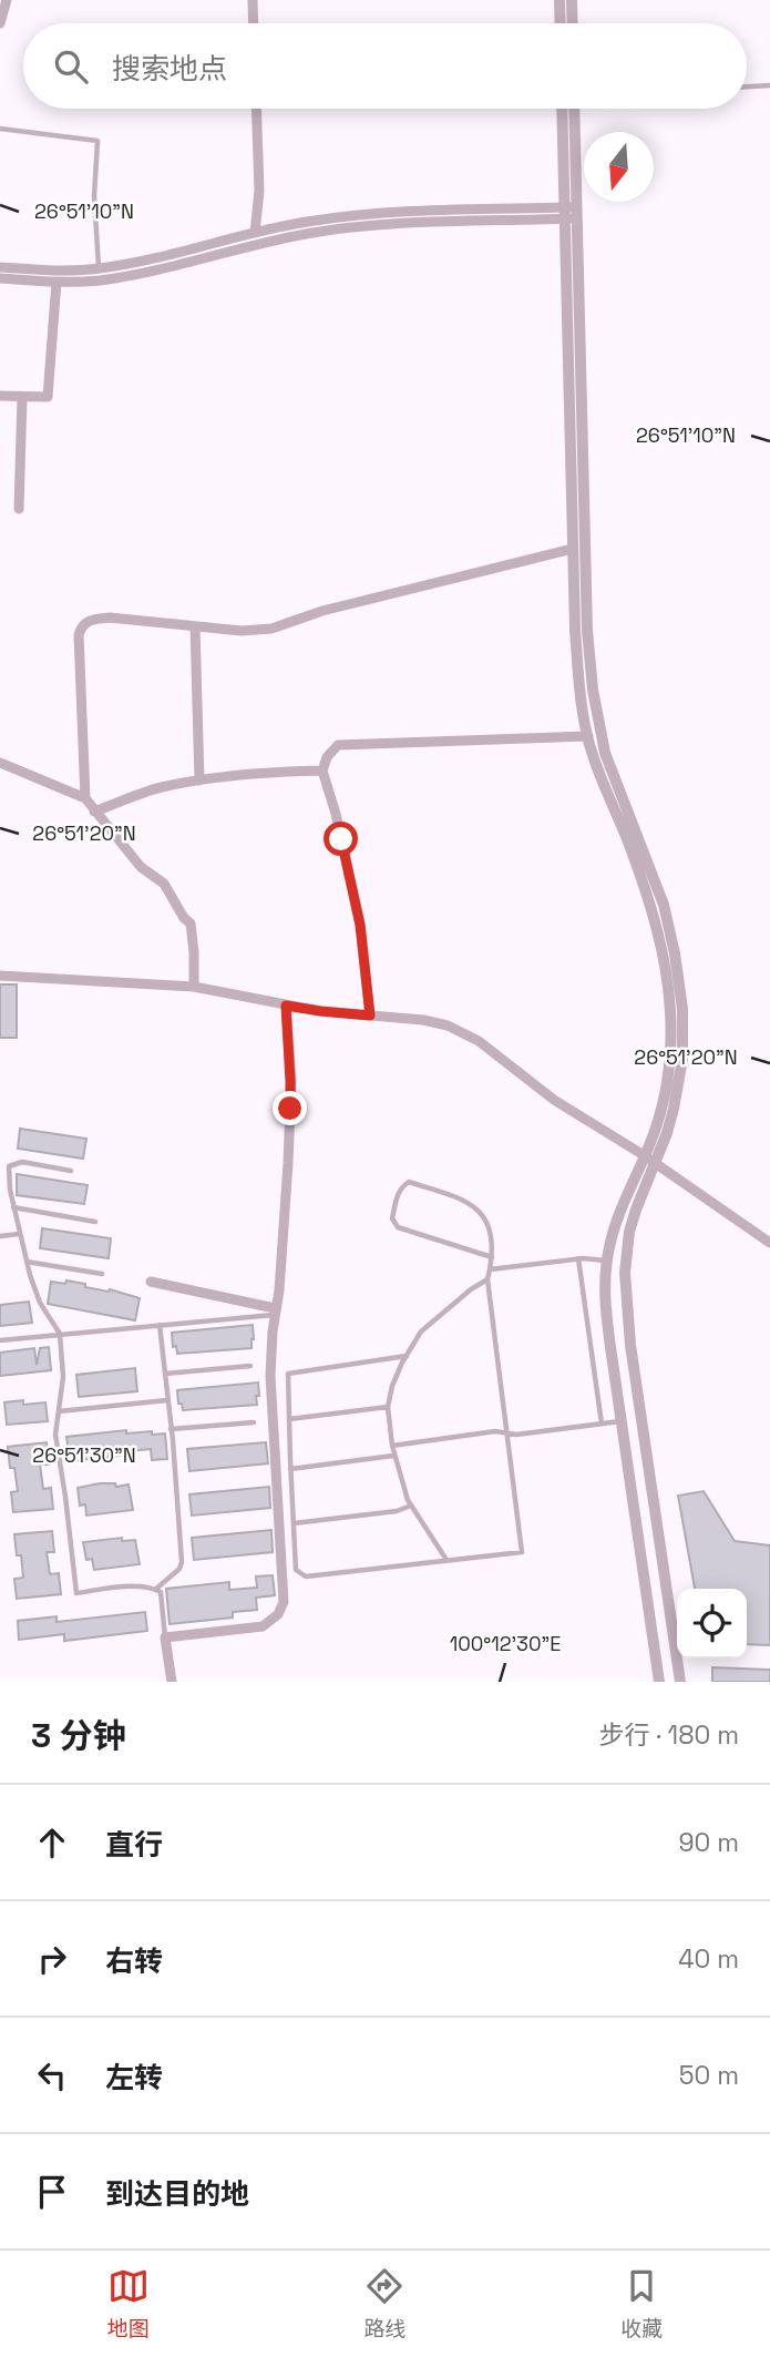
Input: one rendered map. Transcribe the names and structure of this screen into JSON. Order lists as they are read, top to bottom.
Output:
{
  "north": "bottom",
  "page": {
    "search": "搜索地点",
    "heading": ["3 分钟", "步行 · 180 m"],
    "list": [
      ["直行", "90 m"],
      ["右转", "40 m"],
      ["左转", "50 m"],
      "到达目的地"
    ],
    "nav": ["地图", "路线", "收藏"]
  },
  "coordinates": [
    "26°51'10\"N",
    "26°51'20\"N",
    "26°51'30\"N",
    "100°12'30\"E"
  ]
}
